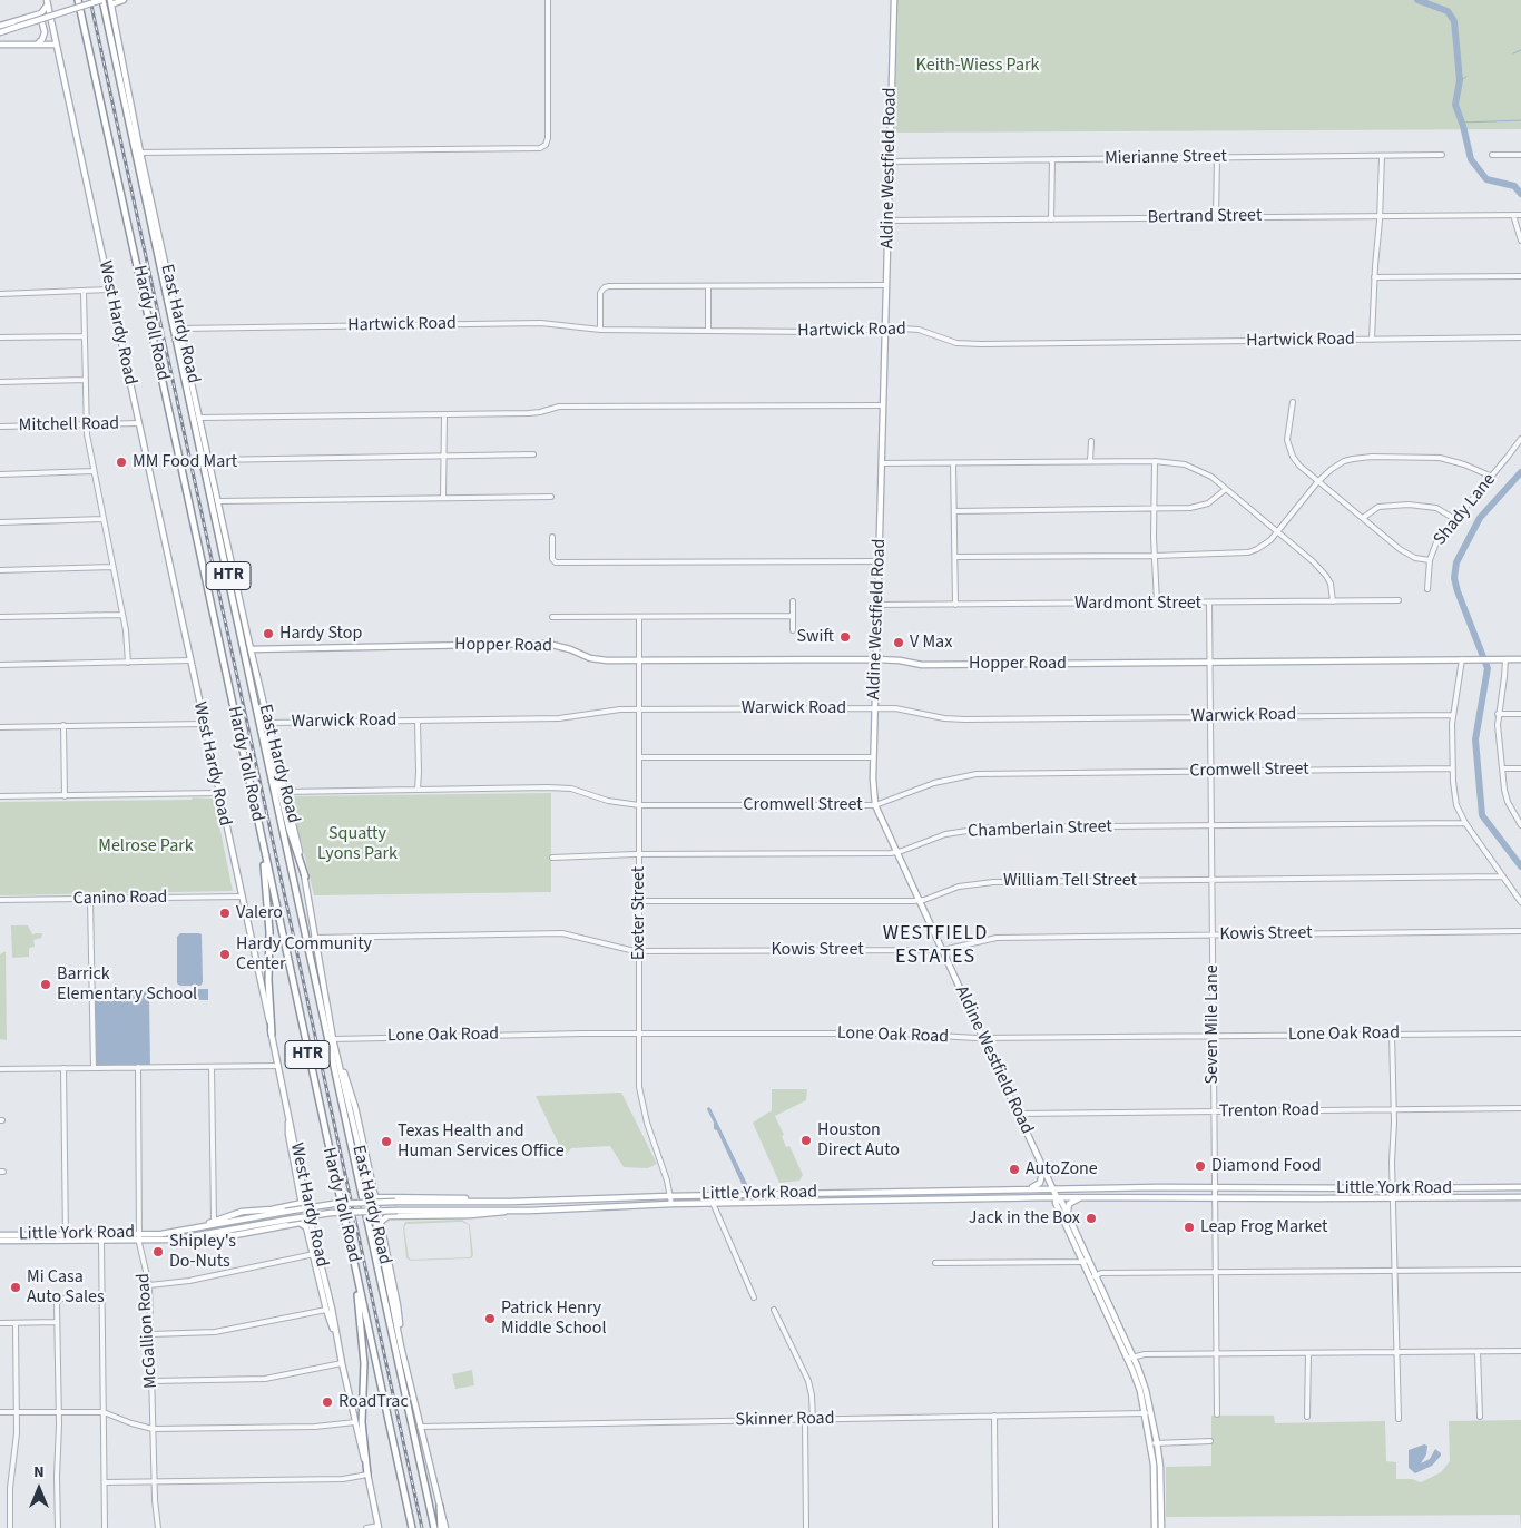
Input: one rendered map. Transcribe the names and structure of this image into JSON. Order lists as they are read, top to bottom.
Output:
{
  "streets": {
    "highway": ["Hardy Toll Road", "HTR"],
    "main road": [
      "Aldine Westfield Road",
      "West Hardy Road",
      "East Hardy Road",
      "Hopper Road",
      "Little York Road"
    ],
    "street": [
      "Mierianne Street",
      "Bertrand Street",
      "Hartwick Road",
      "Mitchell Road",
      "Shady Lane",
      "Wardmont Street",
      "Warwick Road",
      "Cromwell Street",
      "Chamberlain Street",
      "William Tell Street",
      "Canino Road",
      "Exeter Street",
      "Kowis Street",
      "Seven Mile Lane",
      "Lone Oak Road",
      "Trenton Road",
      "McGallion Road",
      "Skinner Road"
    ]
  },
  "crossings": [
    ["Mierianne Street", "Aldine Westfield Road"],
    ["Aldine Westfield Road", "Bertrand Street"],
    ["Aldine Westfield Road", "Hartwick Road"],
    ["Aldine Westfield Road", "Wardmont Street"],
    ["Aldine Westfield Road", "Hopper Road"],
    ["Aldine Westfield Road", "Warwick Road"],
    ["Aldine Westfield Road", "Cromwell Street"],
    ["Aldine Westfield Road", "Chamberlain Street"],
    ["Aldine Westfield Road", "William Tell Street"],
    ["Aldine Westfield Road", "Kowis Street"],
    ["Aldine Westfield Road", "Lone Oak Road"],
    ["Aldine Westfield Road", "Trenton Road"],
    ["Aldine Westfield Road", "Little York Road"],
    ["Aldine Westfield Road", "Skinner Road"],
    ["West Hardy Road", "Mitchell Road"],
    ["West Hardy Road", "Canino Road"],
    ["West Hardy Road", "Little York Road"],
    ["East Hardy Road", "Hartwick Road"],
    ["East Hardy Road", "Hopper Road"],
    ["East Hardy Road", "Warwick Road"],
    ["East Hardy Road", "Cromwell Street"],
    ["East Hardy Road", "Kowis Street"],
    ["East Hardy Road", "Lone Oak Road"],
    ["East Hardy Road", "Little York Road"],
    ["East Hardy Road", "Skinner Road"],
    ["Wardmont Street", "Seven Mile Lane"],
    ["Hopper Road", "Exeter Street"],
    ["Hopper Road", "Seven Mile Lane"],
    ["Warwick Road", "Exeter Street"],
    ["Warwick Road", "Seven Mile Lane"],
    ["Cromwell Street", "Exeter Street"],
    ["Cromwell Street", "Seven Mile Lane"],
    ["Chamberlain Street", "Exeter Street"],
    ["Chamberlain Street", "Seven Mile Lane"],
    ["William Tell Street", "Exeter Street"],
    ["William Tell Street", "Seven Mile Lane"],
    ["Exeter Street", "Kowis Street"],
    ["Exeter Street", "Lone Oak Road"],
    ["Exeter Street", "Little York Road"],
    ["Kowis Street", "Seven Mile Lane"],
    ["Seven Mile Lane", "Lone Oak Road"],
    ["Seven Mile Lane", "Trenton Road"],
    ["Seven Mile Lane", "Little York Road"],
    ["Little York Road", "McGallion Road"]
  ],
  "districts": ["WESTFIELD ESTATES"],
  "parks": ["Keith-Wiess Park", "Squatty Lyons Park", "Melrose Park"],
  "places": [
    "MM Food Mart",
    "Hardy Stop",
    "Swift",
    "V Max",
    "Valero",
    "Hardy Community Center",
    "Barrick Elementary School",
    "Houston Direct Auto",
    "Texas Health and Human Services Office",
    "Diamond Food",
    "AutoZone",
    "Jack in the Box",
    "Leap Frog Market",
    "Shipley's Do-Nuts",
    "Mi Casa Auto Sales",
    "Patrick Henry Middle School",
    "RoadTrac"
  ],
  "north": "top"
}
